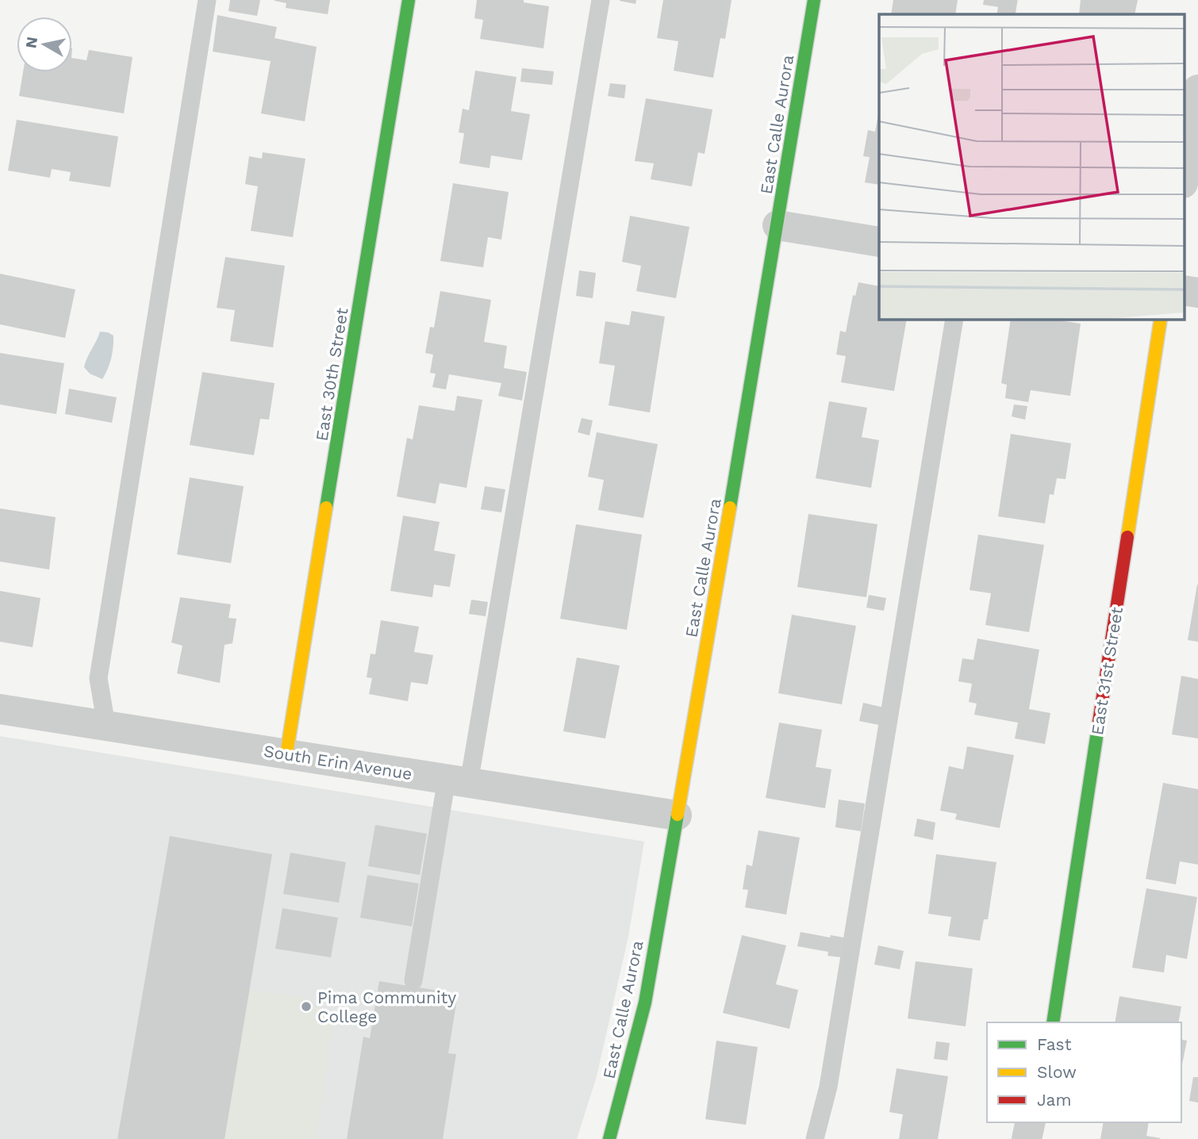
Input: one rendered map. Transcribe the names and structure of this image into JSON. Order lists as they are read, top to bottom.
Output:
{
  "streets": {
    "street": [
      "East Calle Aurora",
      "East 30th Street",
      "East 31st Street",
      "South Erin Avenue"
    ]
  },
  "crossings": [
    ["East Calle Aurora", "South Erin Avenue"],
    ["East 30th Street", "South Erin Avenue"]
  ],
  "places": ["Pima Community College"],
  "legend": ["Fast", "Slow", "Jam"],
  "north": "left"
}
